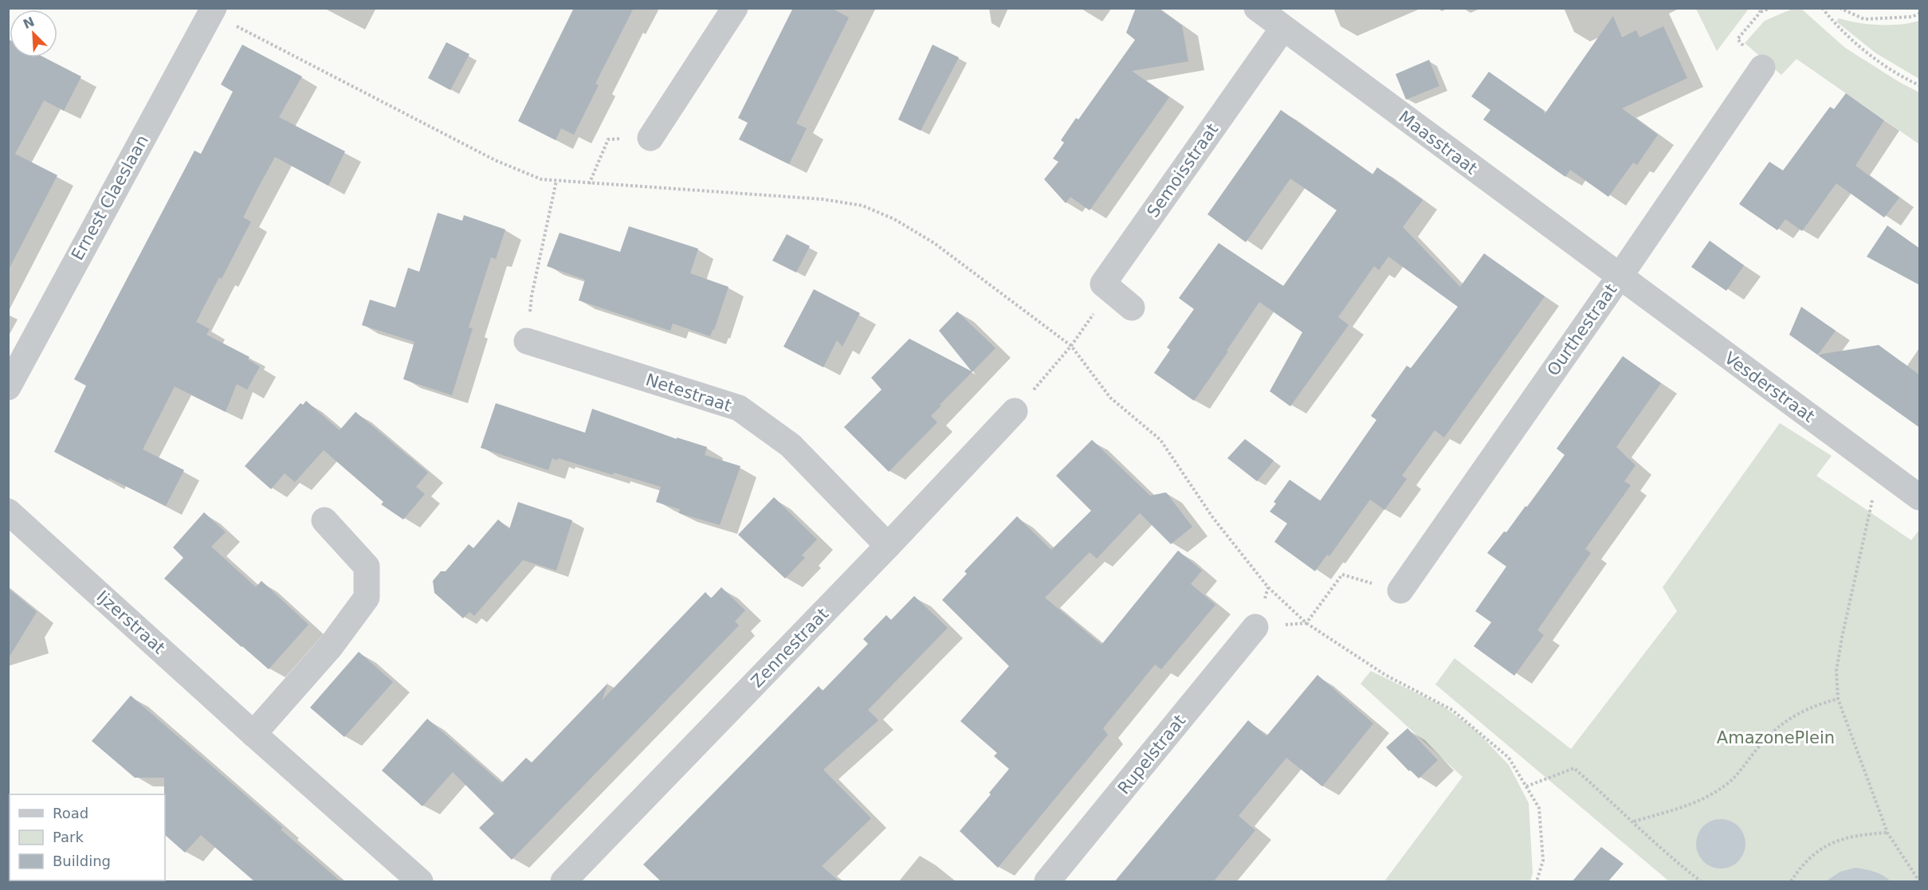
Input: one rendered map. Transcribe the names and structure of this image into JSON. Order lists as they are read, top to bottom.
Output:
{
  "streets": {
    "street": [
      "Maasstraat",
      "Semoisstraat",
      "Ernest Claeslaan",
      "Ourthestraat",
      "Vesderstraat",
      "Netestraat",
      "Ijzerstraat",
      "Zennestraat",
      "Rupelstraat"
    ]
  },
  "crossings": [
    ["Maasstraat", "Semoisstraat"],
    ["Maasstraat", "Ourthestraat"],
    ["Maasstraat", "Vesderstraat"],
    ["Ourthestraat", "Vesderstraat"],
    ["Netestraat", "Zennestraat"]
  ],
  "parks": ["AmazonePlein"],
  "legend": ["Road", "Park", "Building"],
  "north": "top left"
}
